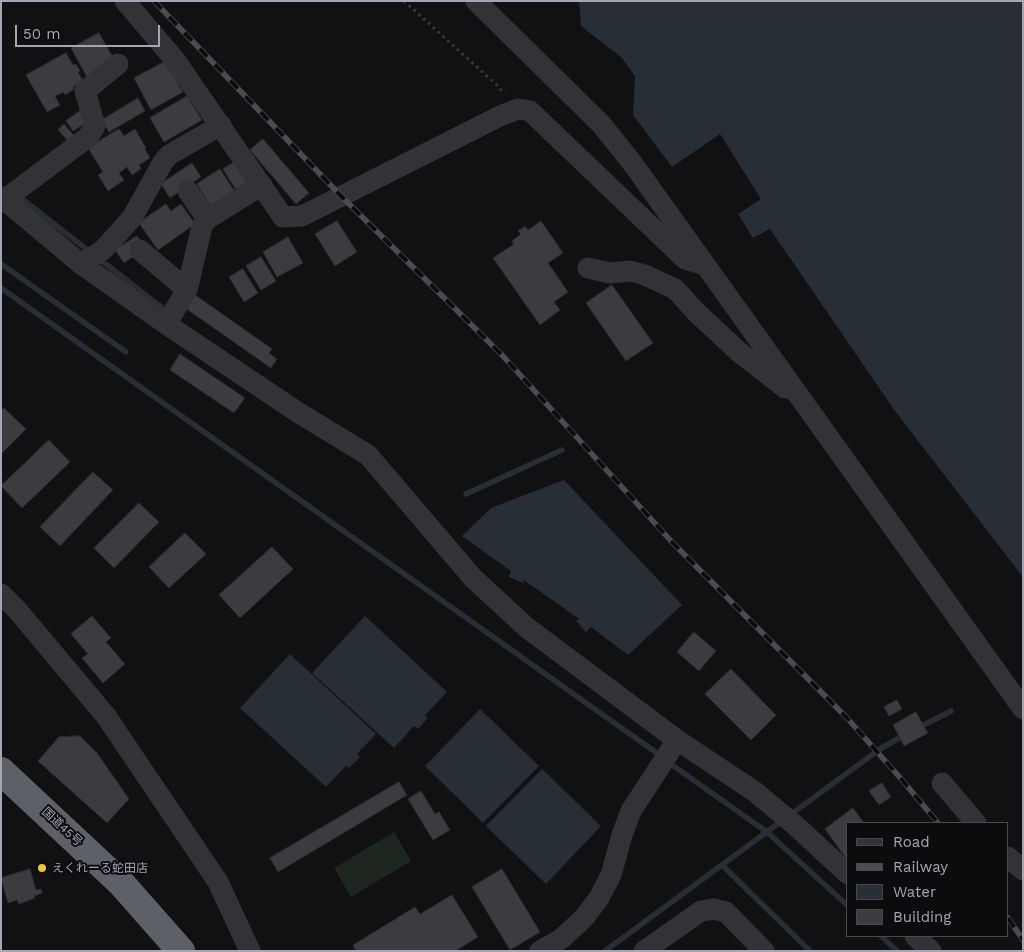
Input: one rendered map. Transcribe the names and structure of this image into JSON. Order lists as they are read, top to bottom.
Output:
{
  "streets": {
    "highway": ["国道45号"]
  },
  "places": ["えくれーる蛇田店"],
  "legend": [
    "Road",
    "Railway",
    "Water",
    "Building"
  ],
  "scale_bar": "50 m"
}
